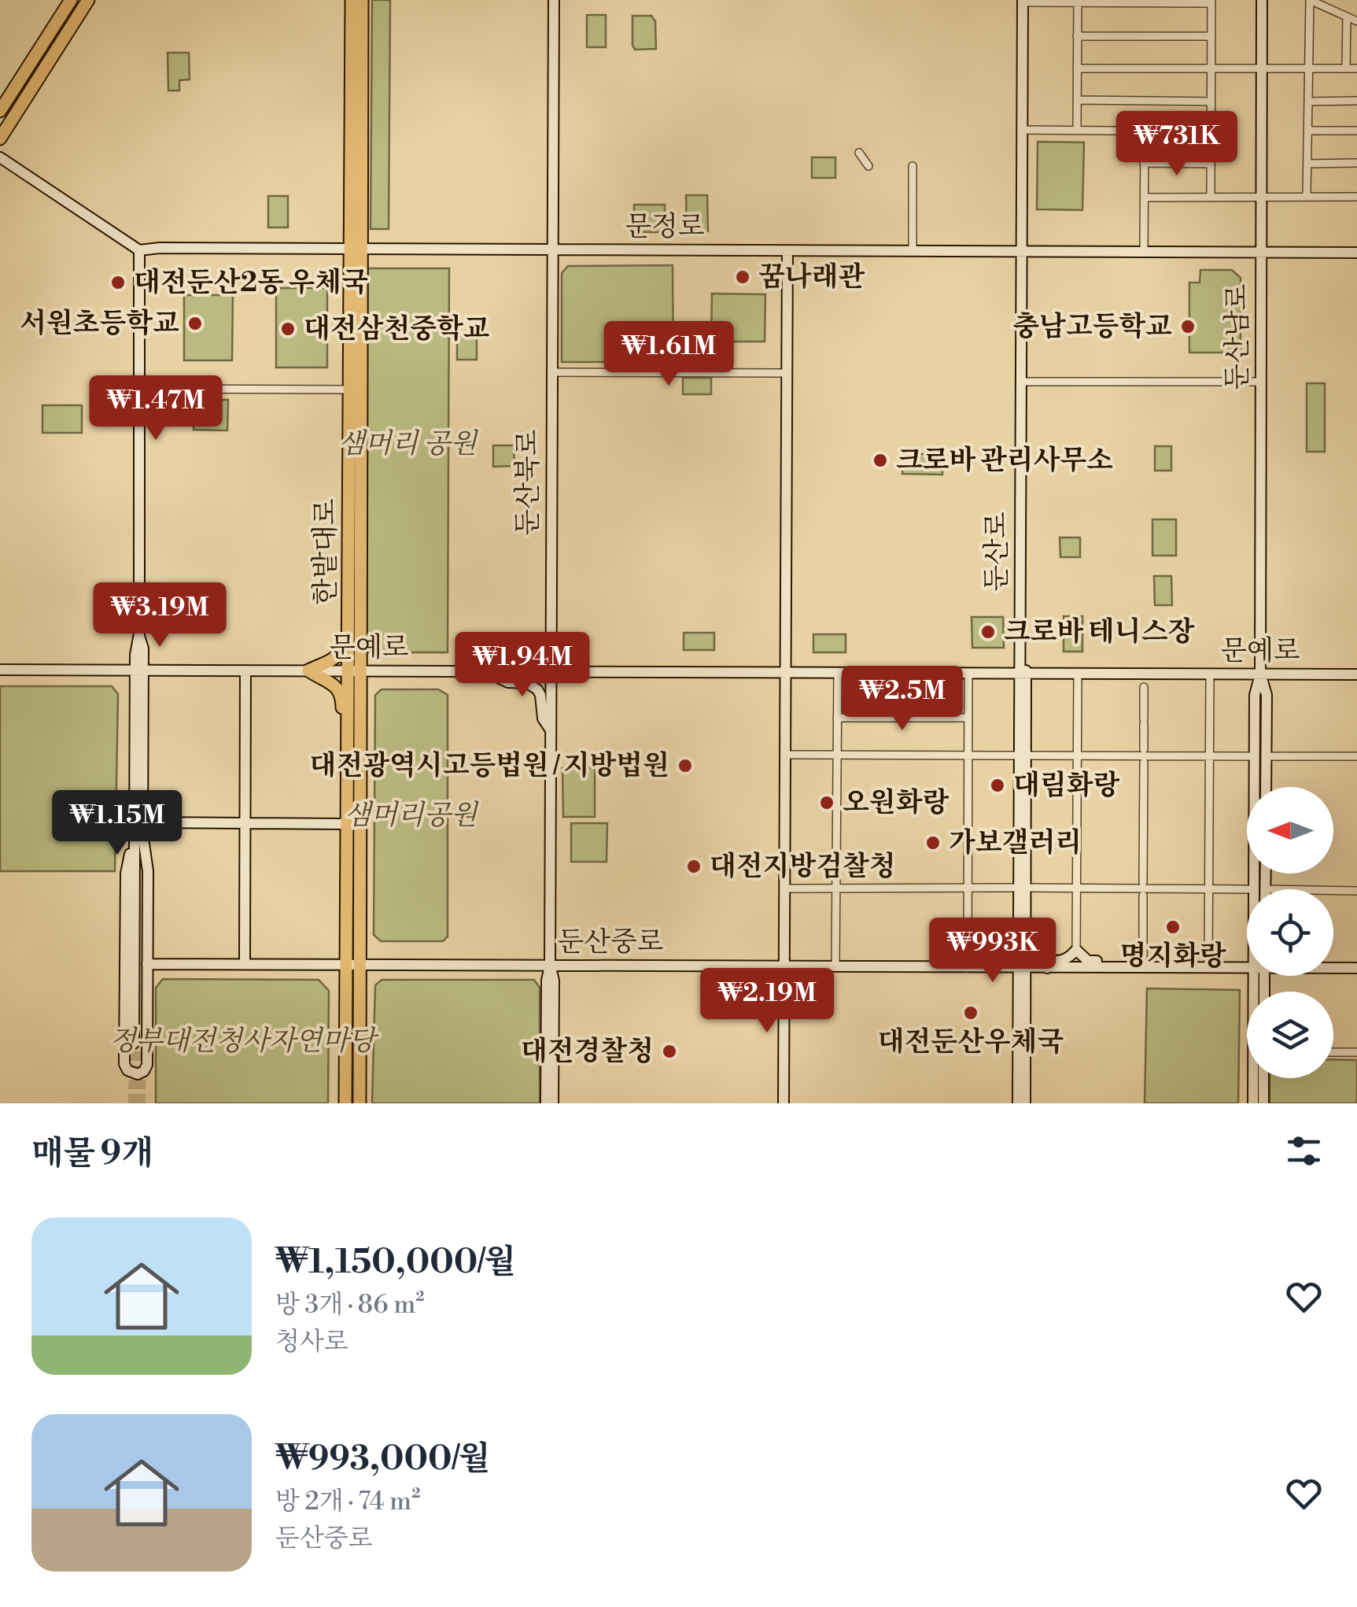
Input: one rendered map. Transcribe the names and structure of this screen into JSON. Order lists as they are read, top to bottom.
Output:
{
  "streets": {
    "main road": [
      "문정로",
      "둔산남로",
      "둔산북로",
      "한밭대로",
      "둔산로",
      "문예로",
      "둔산중로"
    ]
  },
  "crossings": [
    ["문정로", "둔산남로"],
    ["문정로", "둔산북로"],
    ["문정로", "한밭대로"],
    ["문정로", "둔산로"],
    ["둔산남로", "문예로"],
    ["둔산북로", "문예로"],
    ["둔산북로", "둔산중로"],
    ["한밭대로", "문예로"],
    ["한밭대로", "둔산중로"],
    ["둔산로", "문예로"],
    ["둔산로", "둔산중로"]
  ],
  "parks": ["샘머리 공원", "샘머리공원", "정부대전청사자연마당"],
  "places": [
    "꿈나래관",
    "대전둔산2동 우체국",
    "서원초등학교",
    "충남고등학교",
    "대전삼천중학교",
    "크로바 관리사무소",
    "크로바 테니스장",
    "대전광역시고등법원 / 지방법원",
    "대림화랑",
    "오원화랑",
    "가보갤러리",
    "대전지방검찰청",
    "명지화랑",
    "대전둔산우체국",
    "대전경찰청"
  ],
  "north": "left",
  "page": {
    "price": [
      "₩731K",
      "₩1.61M",
      "₩1.47M",
      "₩3.19M",
      "₩1.94M",
      "₩2.5M",
      "₩1.15M",
      "₩993K",
      "₩2.19M"
    ],
    "heading": "매물 9개",
    "list": [
      {
        "name": "₩1,150,000/월",
        "note": "방 3개 · 86 m² · 청사로"
      },
      {
        "name": "₩993,000/월",
        "note": "방 2개 · 74 m² · 둔산중로"
      }
    ]
  }
}
